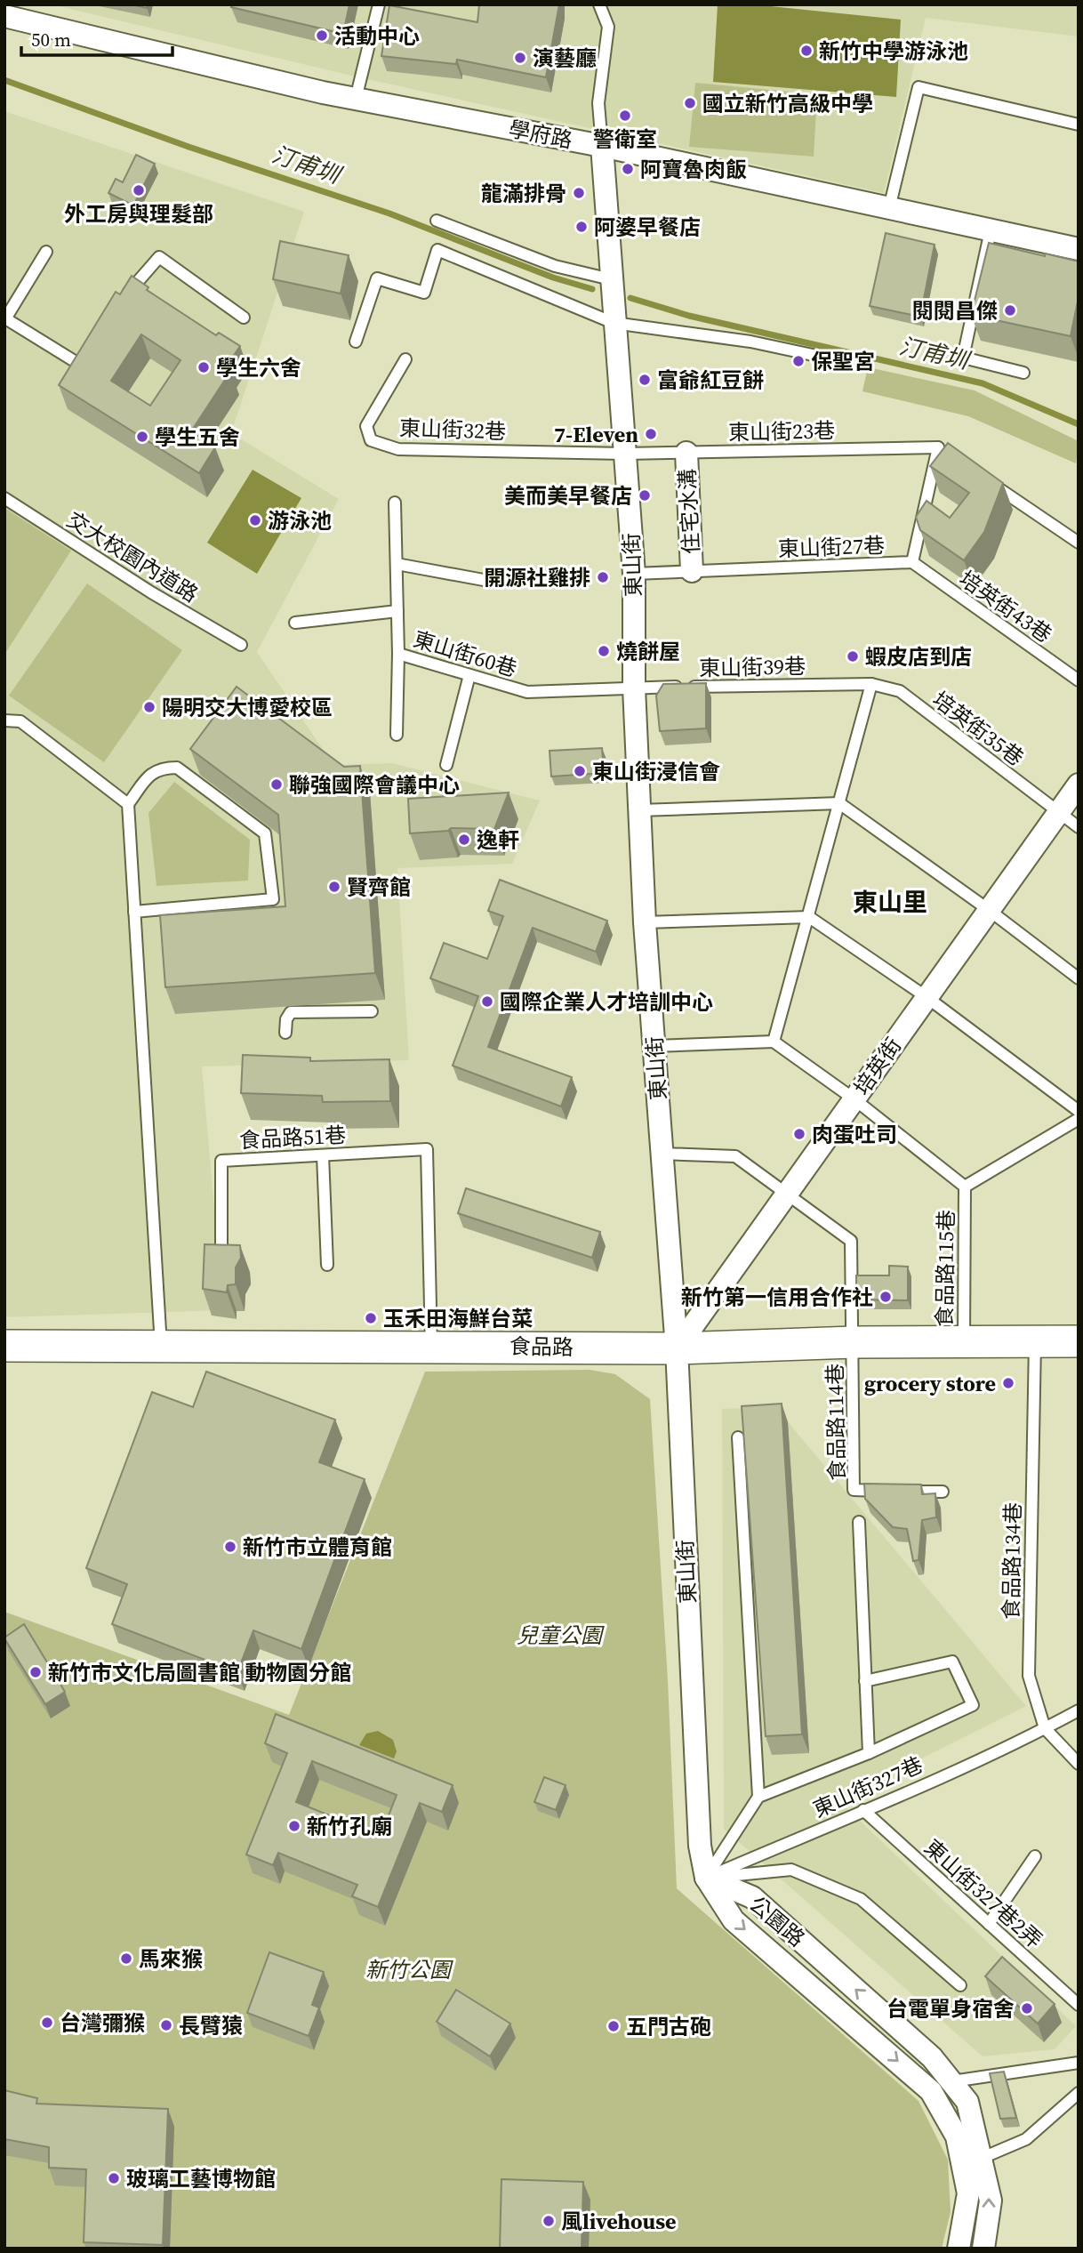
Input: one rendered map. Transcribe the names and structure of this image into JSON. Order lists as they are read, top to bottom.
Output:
{
  "streets": {
    "street": [
      "學府路",
      "住宅水溝",
      "東山街",
      "培英街",
      "食品路",
      "公園路"
    ],
    "lane": [
      "東山街32巷",
      "東山街23巷",
      "東山街27巷",
      "交大校園內道路",
      "培英街43巷",
      "東山街60巷",
      "東山街39巷",
      "培英街35巷",
      "食品路51巷",
      "食品路115巷",
      "食品路114巷",
      "食品路134巷",
      "東山街327巷",
      "東山街327巷2弄"
    ]
  },
  "crossings": [
    ["學府路", "東山街"],
    ["東山街32巷", "東山街23巷"],
    ["東山街32巷", "東山街"],
    ["東山街23巷", "住宅水溝"],
    ["東山街23巷", "東山街27巷"],
    ["東山街23巷", "東山街"],
    ["住宅水溝", "東山街27巷"],
    ["東山街27巷", "東山街"],
    ["東山街27巷", "培英街43巷"],
    ["東山街", "東山街60巷"],
    ["東山街", "東山街39巷"],
    ["東山街", "培英街"],
    ["東山街", "食品路"],
    ["東山街", "東山街327巷"],
    ["東山街", "公園路"],
    ["東山街60巷", "東山街39巷"],
    ["東山街39巷", "培英街35巷"],
    ["培英街35巷", "培英街"],
    ["培英街", "食品路115巷"],
    ["培英街", "食品路"],
    ["食品路51巷", "食品路"],
    ["食品路115巷", "食品路"],
    ["食品路", "食品路114巷"],
    ["食品路", "食品路134巷"],
    ["食品路134巷", "東山街327巷"],
    ["東山街327巷", "東山街327巷2弄"],
    ["東山街327巷", "公園路"]
  ],
  "districts": ["東山里"],
  "water": ["汀甫圳"],
  "parks": ["兒童公園", "新竹公園"],
  "places": [
    "活動中心",
    "新竹中學游泳池",
    "演藝廳",
    "國立新竹高級中學",
    "警衛室",
    "阿寶魯肉飯",
    "外工房與理髮部",
    "龍滿排骨",
    "阿婆早餐店",
    "閱閱昌傑",
    "保聖宮",
    "學生六舍",
    "富爺紅豆餅",
    "7-Eleven",
    "學生五舍",
    "美而美早餐店",
    "游泳池",
    "開源社雞排",
    "燒餅屋",
    "蝦皮店到店",
    "陽明交大博愛校區",
    "東山街浸信會",
    "聯強國際會議中心",
    "逸軒",
    "賢齊館",
    "國際企業人才培訓中心",
    "肉蛋吐司",
    "新竹第一信用合作社",
    "玉禾田海鮮台菜",
    "grocery store",
    "新竹市立體育館",
    "新竹市文化局圖書館 動物園分館",
    "新竹孔廟",
    "馬來猴",
    "台電單身宿舍",
    "台灣彌猴",
    "長臂猿",
    "五門古砲",
    "玻璃工藝博物館",
    "風livehouse"
  ],
  "scale_bar": "50 m"
}
